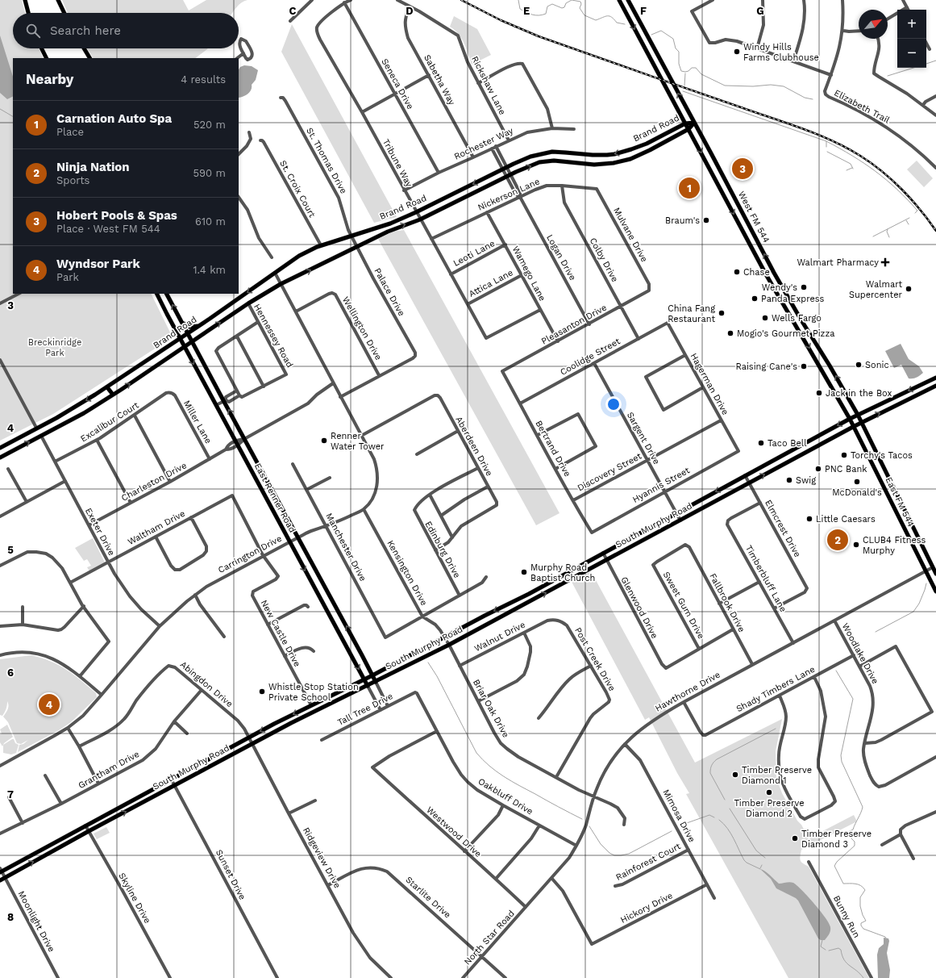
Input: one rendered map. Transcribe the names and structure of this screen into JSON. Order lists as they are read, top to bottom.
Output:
{
  "streets": {
    "main road": [
      "Brand Road",
      "West FM 544",
      "East Renner Road",
      "East FM 544",
      "South Murphy Road"
    ],
    "street": [
      "Sabetha Way",
      "Seneca Drive",
      "Rickshaw Lane",
      "Elizabeth Trail",
      "Rochester Way",
      "St. Thomas Drive",
      "Tribune Way",
      "St. Croix Court",
      "Nickerson Lane",
      "Mulvane Drive",
      "Leoti Lane",
      "Logan Drive",
      "Colby Drive",
      "Wamego Lane",
      "Attica Lane",
      "Palace Drive",
      "Pleasanton Drive",
      "Wellington Drive",
      "Hennessey Road",
      "Coolidge Street",
      "Hagerman Drive",
      "Excalibur Court",
      "Miller Lane",
      "Sargent Drive",
      "Aberdeen Drive",
      "Bertrand Drive",
      "Discovery Street",
      "Charleston Drive",
      "Hyannis Street",
      "Waltham Drive",
      "Elmcrest Drive",
      "Exeter Drive",
      "Manchester Drive",
      "Edinburg Drive",
      "Carrington Drive",
      "Kensington Drive",
      "Timberbluff Lane",
      "Fallbrook Drive",
      "Sweet Gum Drive",
      "Glenwood Drive",
      "New Castle Drive",
      "Walnut Drive",
      "Woodlake Drive",
      "Post Creek Drive",
      "Abingdon Drive",
      "Shady Timbers Lane",
      "Hawthorne Drive",
      "Briar Oak Drive",
      "Tall Tree Drive",
      "Grantham Drive",
      "Oakbluff Drive",
      "Mimosa Drive",
      "Westwood Drive",
      "Ridgeview Drive",
      "Rainforest Court",
      "Sunset Drive",
      "Starlite Drive",
      "Skyline Drive",
      "Hickory Drive",
      "Bunny Run",
      "Moonlight Drive",
      "North Star Road"
    ]
  },
  "crossings": [
    ["Sabetha Way", "Rickshaw Lane"],
    ["Sabetha Way", "Rochester Way"],
    ["Seneca Drive", "Rochester Way"],
    ["Seneca Drive", "Tribune Way"],
    ["Rickshaw Lane", "Rochester Way"],
    ["Brand Road", "St. Thomas Drive"],
    ["Brand Road", "Tribune Way"],
    ["Brand Road", "St. Croix Court"],
    ["Brand Road", "West FM 544"],
    ["Brand Road", "Logan Drive"],
    ["Brand Road", "Palace Drive"],
    ["Brand Road", "Hennessey Road"],
    ["Brand Road", "East Renner Road"],
    ["Brand Road", "Exeter Drive"],
    ["Brand Road", "Carrington Drive"],
    ["Rochester Way", "Tribune Way"],
    ["Rochester Way", "Logan Drive"],
    ["St. Thomas Drive", "Palace Drive"],
    ["Tribune Way", "Nickerson Lane"],
    ["Tribune Way", "Leoti Lane"],
    ["Tribune Way", "Wamego Lane"],
    ["Tribune Way", "Attica Lane"],
    ["Nickerson Lane", "Mulvane Drive"],
    ["Nickerson Lane", "Logan Drive"],
    ["Nickerson Lane", "Colby Drive"],
    ["Nickerson Lane", "Wamego Lane"],
    ["West FM 544", "East FM 544"],
    ["West FM 544", "South Murphy Road"],
    ["Mulvane Drive", "Pleasanton Drive"],
    ["Leoti Lane", "Wamego Lane"],
    ["Logan Drive", "Pleasanton Drive"],
    ["Colby Drive", "Pleasanton Drive"],
    ["Colby Drive", "Coolidge Street"],
    ["Wamego Lane", "Attica Lane"],
    ["Wamego Lane", "Pleasanton Drive"],
    ["Palace Drive", "Wellington Drive"],
    ["Pleasanton Drive", "Bertrand Drive"],
    ["Wellington Drive", "Carrington Drive"],
    ["Coolidge Street", "Hagerman Drive"],
    ["Coolidge Street", "Sargent Drive"],
    ["Coolidge Street", "Bertrand Drive"],
    ["Hagerman Drive", "Discovery Street"],
    ["Hagerman Drive", "Hyannis Street"],
    ["Excalibur Court", "Miller Lane"],
    ["Excalibur Court", "Exeter Drive"],
    ["Miller Lane", "Charleston Drive"],
    ["Sargent Drive", "Discovery Street"],
    ["Sargent Drive", "Hyannis Street"],
    ["Sargent Drive", "South Murphy Road"],
    ["Aberdeen Drive", "Carrington Drive"],
    ["Bertrand Drive", "Discovery Street"],
    ["Bertrand Drive", "Hyannis Street"],
    ["Charleston Drive", "East Renner Road"],
    ["Charleston Drive", "Exeter Drive"],
    ["Charleston Drive", "Carrington Drive"],
    ["East Renner Road", "South Murphy Road"],
    ["East Renner Road", "Carrington Drive"],
    ["East Renner Road", "Tall Tree Drive"],
    ["East FM 544", "South Murphy Road"],
    ["East FM 544", "Hawthorne Drive"],
    ["South Murphy Road", "Elmcrest Drive"],
    ["South Murphy Road", "Kensington Drive"],
    ["South Murphy Road", "Glenwood Drive"],
    ["South Murphy Road", "New Castle Drive"],
    ["South Murphy Road", "Abingdon Drive"],
    ["South Murphy Road", "Briar Oak Drive"],
    ["South Murphy Road", "Ridgeview Drive"],
    ["South Murphy Road", "Sunset Drive"],
    ["South Murphy Road", "Skyline Drive"],
    ["South Murphy Road", "Moonlight Drive"],
    ["Waltham Drive", "Exeter Drive"],
    ["Waltham Drive", "New Castle Drive"],
    ["Elmcrest Drive", "Timberbluff Lane"],
    ["Exeter Drive", "Carrington Drive"],
    ["Manchester Drive", "Carrington Drive"],
    ["Manchester Drive", "Kensington Drive"],
    ["Carrington Drive", "Kensington Drive"],
    ["Carrington Drive", "New Castle Drive"],
    ["Kensington Drive", "Briar Oak Drive"],
    ["Timberbluff Lane", "Hawthorne Drive"],
    ["Fallbrook Drive", "Sweet Gum Drive"],
    ["Fallbrook Drive", "Hawthorne Drive"],
    ["Sweet Gum Drive", "Glenwood Drive"],
    ["Walnut Drive", "Post Creek Drive"],
    ["Walnut Drive", "Briar Oak Drive"],
    ["Woodlake Drive", "Shady Timbers Lane"],
    ["Woodlake Drive", "Hawthorne Drive"],
    ["Post Creek Drive", "Briar Oak Drive"],
    ["Abingdon Drive", "Grantham Drive"],
    ["Abingdon Drive", "Ridgeview Drive"],
    ["Shady Timbers Lane", "Hawthorne Drive"],
    ["Hawthorne Drive", "Briar Oak Drive"],
    ["Hawthorne Drive", "Oakbluff Drive"],
    ["Hawthorne Drive", "Mimosa Drive"],
    ["Hawthorne Drive", "Westwood Drive"],
    ["Hawthorne Drive", "Hickory Drive"],
    ["Hawthorne Drive", "North Star Road"],
    ["Tall Tree Drive", "Oakbluff Drive"],
    ["Oakbluff Drive", "Westwood Drive"],
    ["Mimosa Drive", "Rainforest Court"],
    ["Mimosa Drive", "Hickory Drive"],
    ["Westwood Drive", "North Star Road"],
    ["Ridgeview Drive", "Starlite Drive"],
    ["Starlite Drive", "North Star Road"]
  ],
  "parks": ["Breckinridge Park"],
  "places": {
    "other": [
      "Windy Hills Farms Clubhouse",
      "Braum's",
      "Chase",
      "Wendy's",
      "Walmart Supercenter",
      "Panda Express",
      "China Fang Restaurant",
      "Wells Fargo",
      "Mogio's Gourmet Pizza",
      "Sonic",
      "Raising Cane's",
      "Jack in the Box",
      "Renner Water Tower",
      "Taco Bell",
      "Torchy's Tacos",
      "PNC Bank",
      "Swig",
      "McDonald's",
      "Little Caesars",
      "CLUB4 Fitness Murphy",
      "Murphy Road Baptist Church",
      "Whistle Stop Station Private School",
      "Timber Preserve Diamond 1",
      "Timber Preserve Diamond 2",
      "Timber Preserve Diamond 3"
    ],
    "health": ["Walmart Pharmacy"]
  },
  "north": "top right",
  "page": {
    "map_buttons": ["+", "−"],
    "search": "Search here",
    "heading": ["Nearby", "4 results"],
    "list": [
      {
        "mark": "1",
        "name": "Carnation Auto Spa",
        "note": "Place",
        "value": "520 m"
      },
      {
        "mark": "2",
        "name": "Ninja Nation",
        "note": "Sports",
        "value": "590 m"
      },
      {
        "mark": "3",
        "name": "Hobert Pools & Spas",
        "note": "Place · West FM 544",
        "value": "610 m"
      },
      {
        "mark": "4",
        "name": "Wyndsor Park",
        "note": "Park",
        "value": "1.4 km"
      }
    ],
    "pins": [
      "3",
      "1",
      "2",
      "4"
    ]
  },
  "grid": {
    "columns": [
      "C",
      "D",
      "E",
      "F",
      "G"
    ],
    "rows": [
      "3",
      "4",
      "5",
      "6",
      "7",
      "8"
    ]
  }
}
